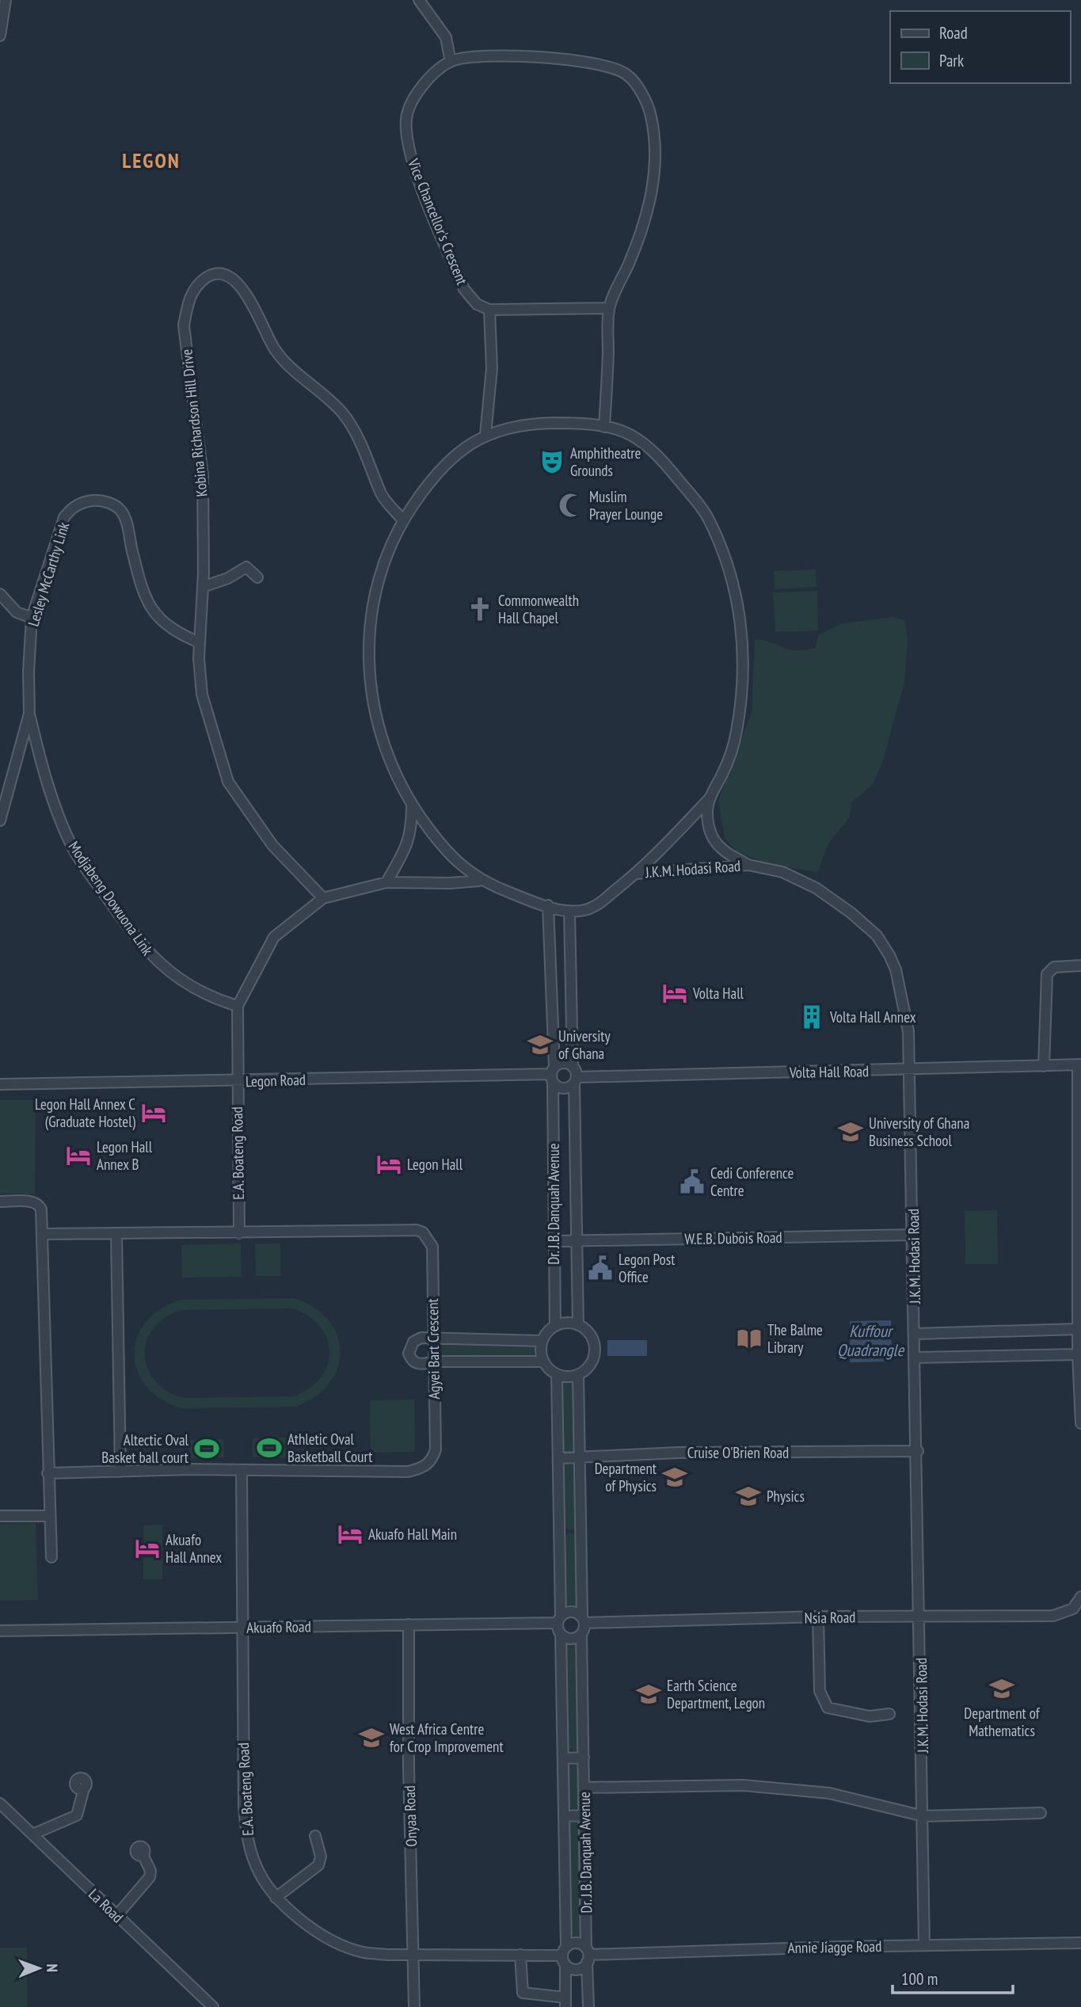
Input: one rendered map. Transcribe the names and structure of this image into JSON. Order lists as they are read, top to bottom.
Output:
{
  "streets": {
    "street": [
      "Vice Chancellor's Crescent",
      "Kobina Richardson Hill Drive",
      "Lesley McCarthy Link",
      "J.K.M. Hodasi Road",
      "Modjabeng Dowuona Link",
      "Volta Hall Road",
      "Legon Road",
      "E.A. Boateng Road",
      "Dr. J.B. Danquah Avenue",
      "W.E.B. Dubois Road",
      "Agyei Bart Crescent",
      "Cruise O'Brien Road",
      "Nsia Road",
      "Akuafo Road",
      "Onyaa Road",
      "La Road",
      "Annie Jiagge Road"
    ]
  },
  "crossings": [
    ["Kobina Richardson Hill Drive", "Lesley McCarthy Link"],
    ["Kobina Richardson Hill Drive", "E.A. Boateng Road"],
    ["Lesley McCarthy Link", "Modjabeng Dowuona Link"],
    ["J.K.M. Hodasi Road", "Volta Hall Road"],
    ["J.K.M. Hodasi Road", "W.E.B. Dubois Road"],
    ["J.K.M. Hodasi Road", "Cruise O'Brien Road"],
    ["J.K.M. Hodasi Road", "Nsia Road"],
    ["J.K.M. Hodasi Road", "Annie Jiagge Road"],
    ["Modjabeng Dowuona Link", "E.A. Boateng Road"],
    ["Volta Hall Road", "Legon Road"],
    ["Volta Hall Road", "Dr. J.B. Danquah Avenue"],
    ["Legon Road", "E.A. Boateng Road"],
    ["Legon Road", "Dr. J.B. Danquah Avenue"],
    ["E.A. Boateng Road", "Dr. J.B. Danquah Avenue"],
    ["E.A. Boateng Road", "Agyei Bart Crescent"],
    ["E.A. Boateng Road", "Akuafo Road"],
    ["E.A. Boateng Road", "Onyaa Road"],
    ["Dr. J.B. Danquah Avenue", "W.E.B. Dubois Road"],
    ["Dr. J.B. Danquah Avenue", "Cruise O'Brien Road"],
    ["Dr. J.B. Danquah Avenue", "Nsia Road"],
    ["Dr. J.B. Danquah Avenue", "Akuafo Road"],
    ["Dr. J.B. Danquah Avenue", "Annie Jiagge Road"],
    ["Nsia Road", "Akuafo Road"],
    ["Akuafo Road", "Onyaa Road"]
  ],
  "districts": ["LEGON"],
  "water": ["Kuffour Quadrangle"],
  "places": {
    "theatre": ["Amphitheatre Grounds"],
    "mosque": ["Muslim Prayer Lounge"],
    "church": ["Commonwealth Hall Chapel"],
    "hotel": [
      "Volta Hall",
      "Legon Hall Annex C (Graduate Hostel)",
      "Legon Hall Annex B",
      "Legon Hall",
      "Akuafo Hall Main",
      "Akuafo Hall Annex"
    ],
    "building": ["Volta Hall Annex"],
    "school or university": [
      "University of Ghana",
      "University of Ghana Business School",
      "Department of Physics",
      "Physics",
      "Department of Mathematics",
      "Earth Science Department, Legon",
      "West Africa Centre for Crop Improvement"
    ],
    "public building": ["Cedi Conference Centre", "Legon Post Office"],
    "library": ["The Balme Library"],
    "sports": ["Athletic Oval Basketball Court", "Altectic Oval Basket ball court"]
  },
  "legend": ["Road", "Park"],
  "scale_bar": "100 m",
  "north": "right"
}
